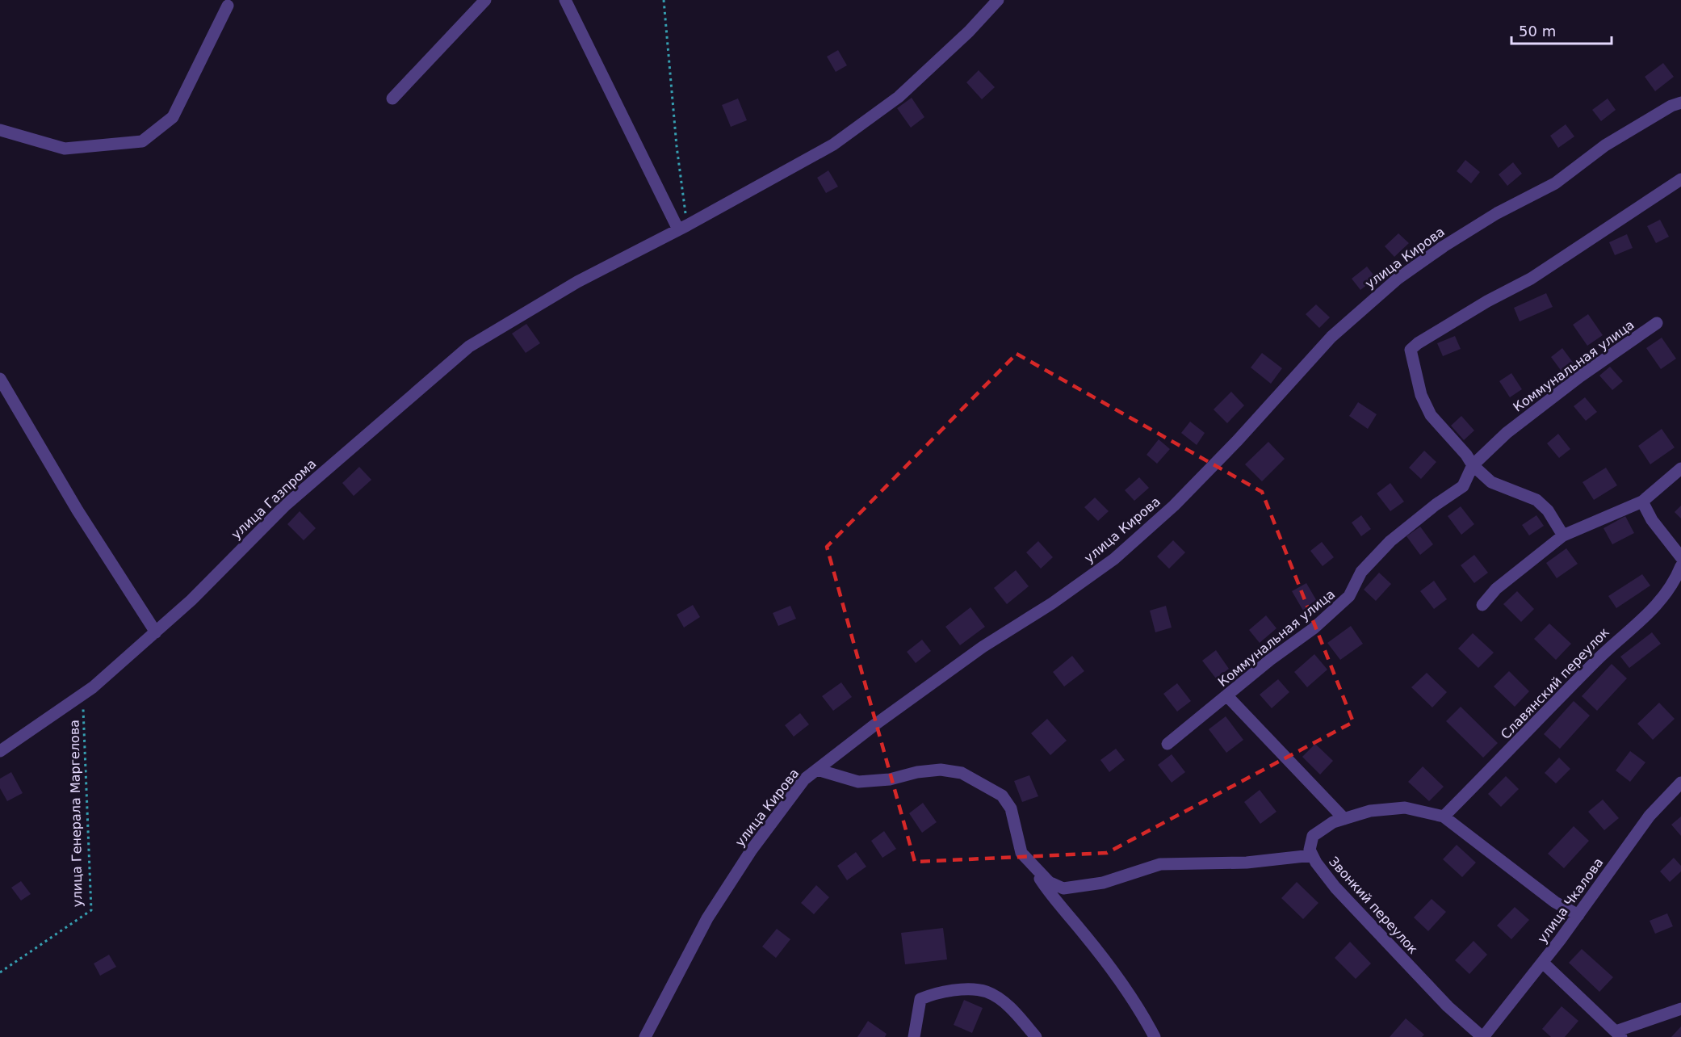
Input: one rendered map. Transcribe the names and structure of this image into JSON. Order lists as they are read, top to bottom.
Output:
{
  "streets": {
    "street": [
      "улица Кирова",
      "Коммунальная улица",
      "улица Газпрома",
      "Славянский переулок",
      "улица Чкалова",
      "Звонкий переулок"
    ],
    "path": ["улица Генерала Маргелова"]
  },
  "crossings": [
    ["улица Газпрома", "улица Генерала Маргелова"],
    ["Славянский переулок", "Звонкий переулок"],
    ["улица Чкалова", "Звонкий переулок"]
  ],
  "scale_bar": "50 m"
}
